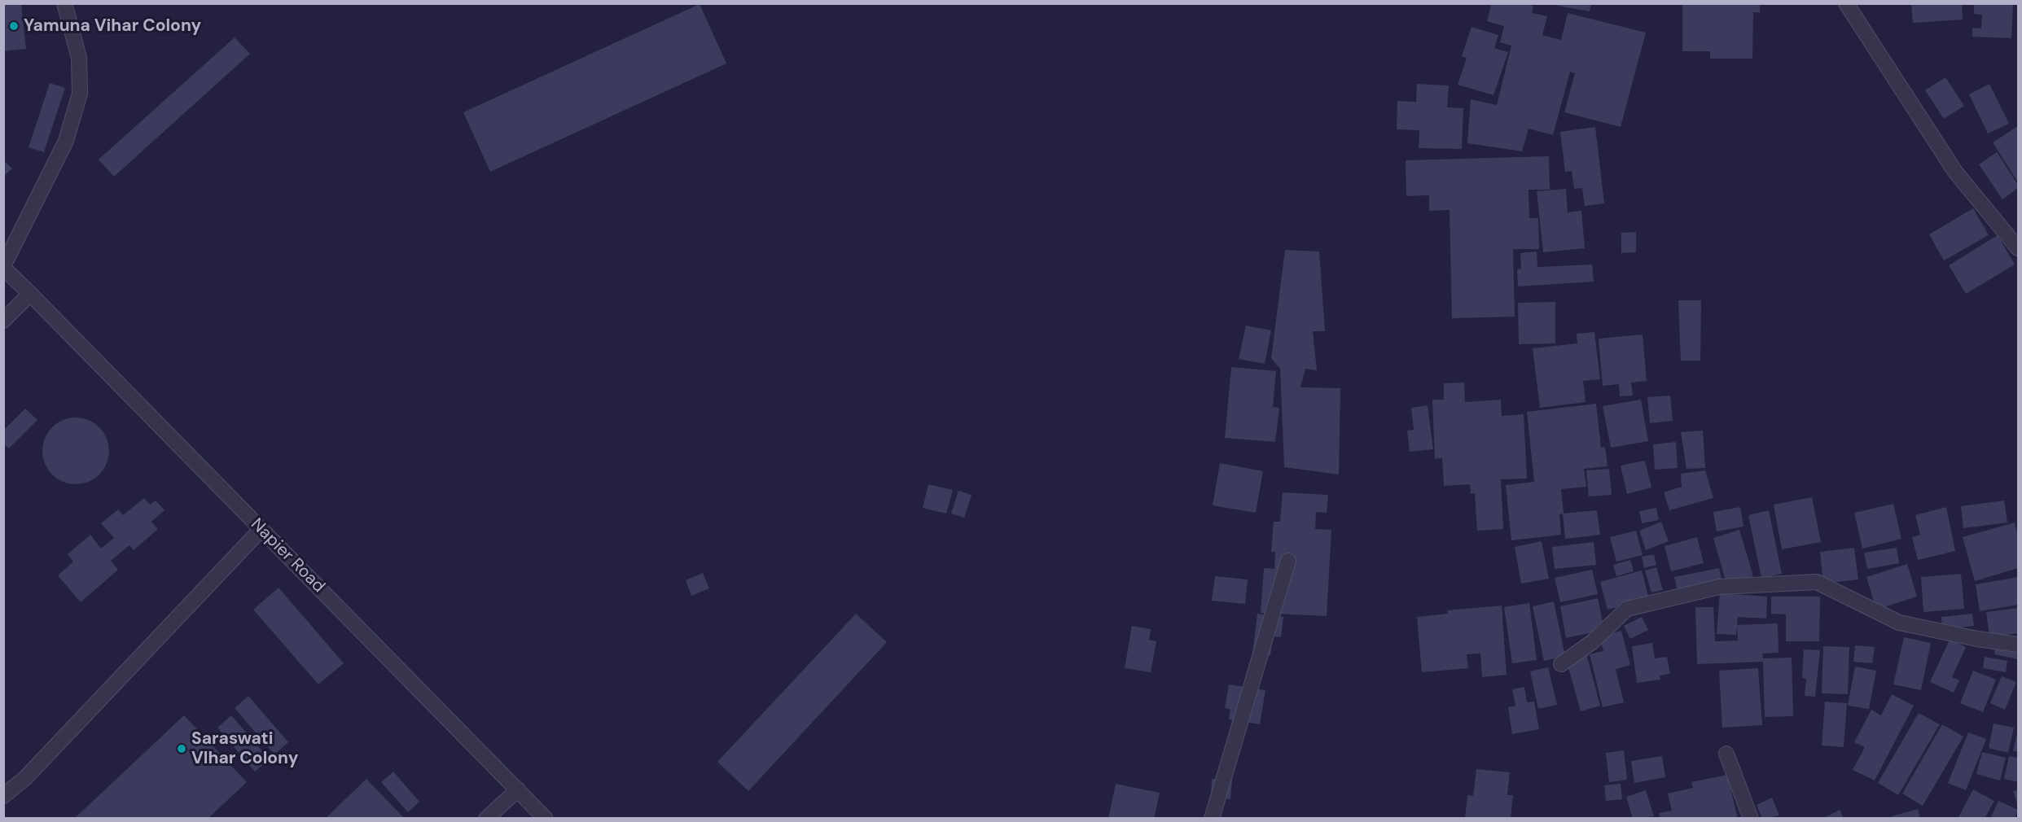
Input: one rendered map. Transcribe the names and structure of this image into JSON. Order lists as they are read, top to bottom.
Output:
{
  "streets": {
    "street": ["Napier Road"]
  },
  "places": ["Yamuna Vihar Colony", "Saraswati VIhar Colony"]
}
